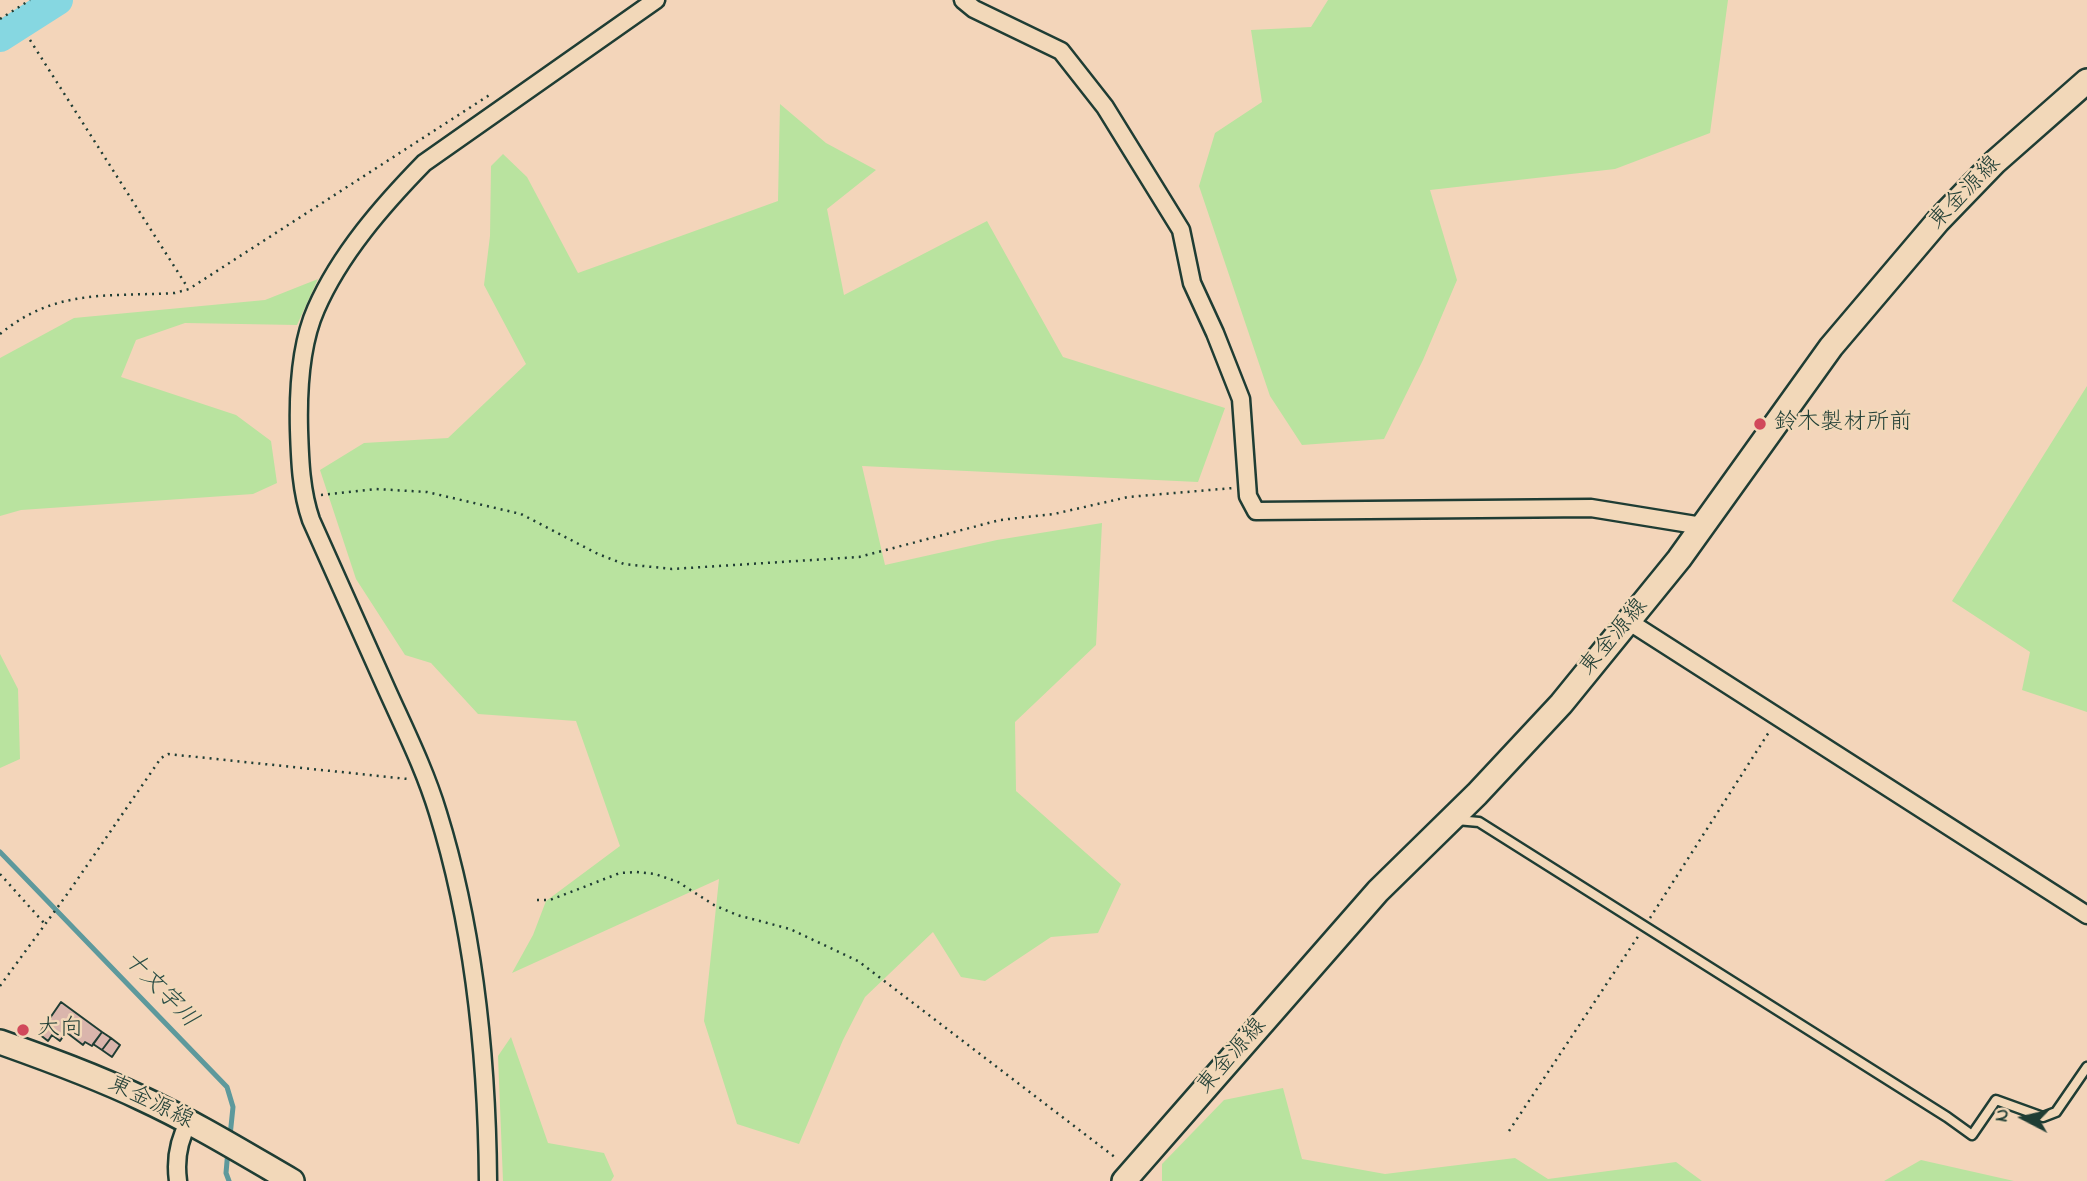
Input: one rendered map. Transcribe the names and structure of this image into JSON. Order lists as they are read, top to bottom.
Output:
{
  "streets": {
    "main road": ["東金源線"]
  },
  "water": ["十文字川"],
  "places": ["鈴木製材所前", "大向"],
  "north": "left"
}
